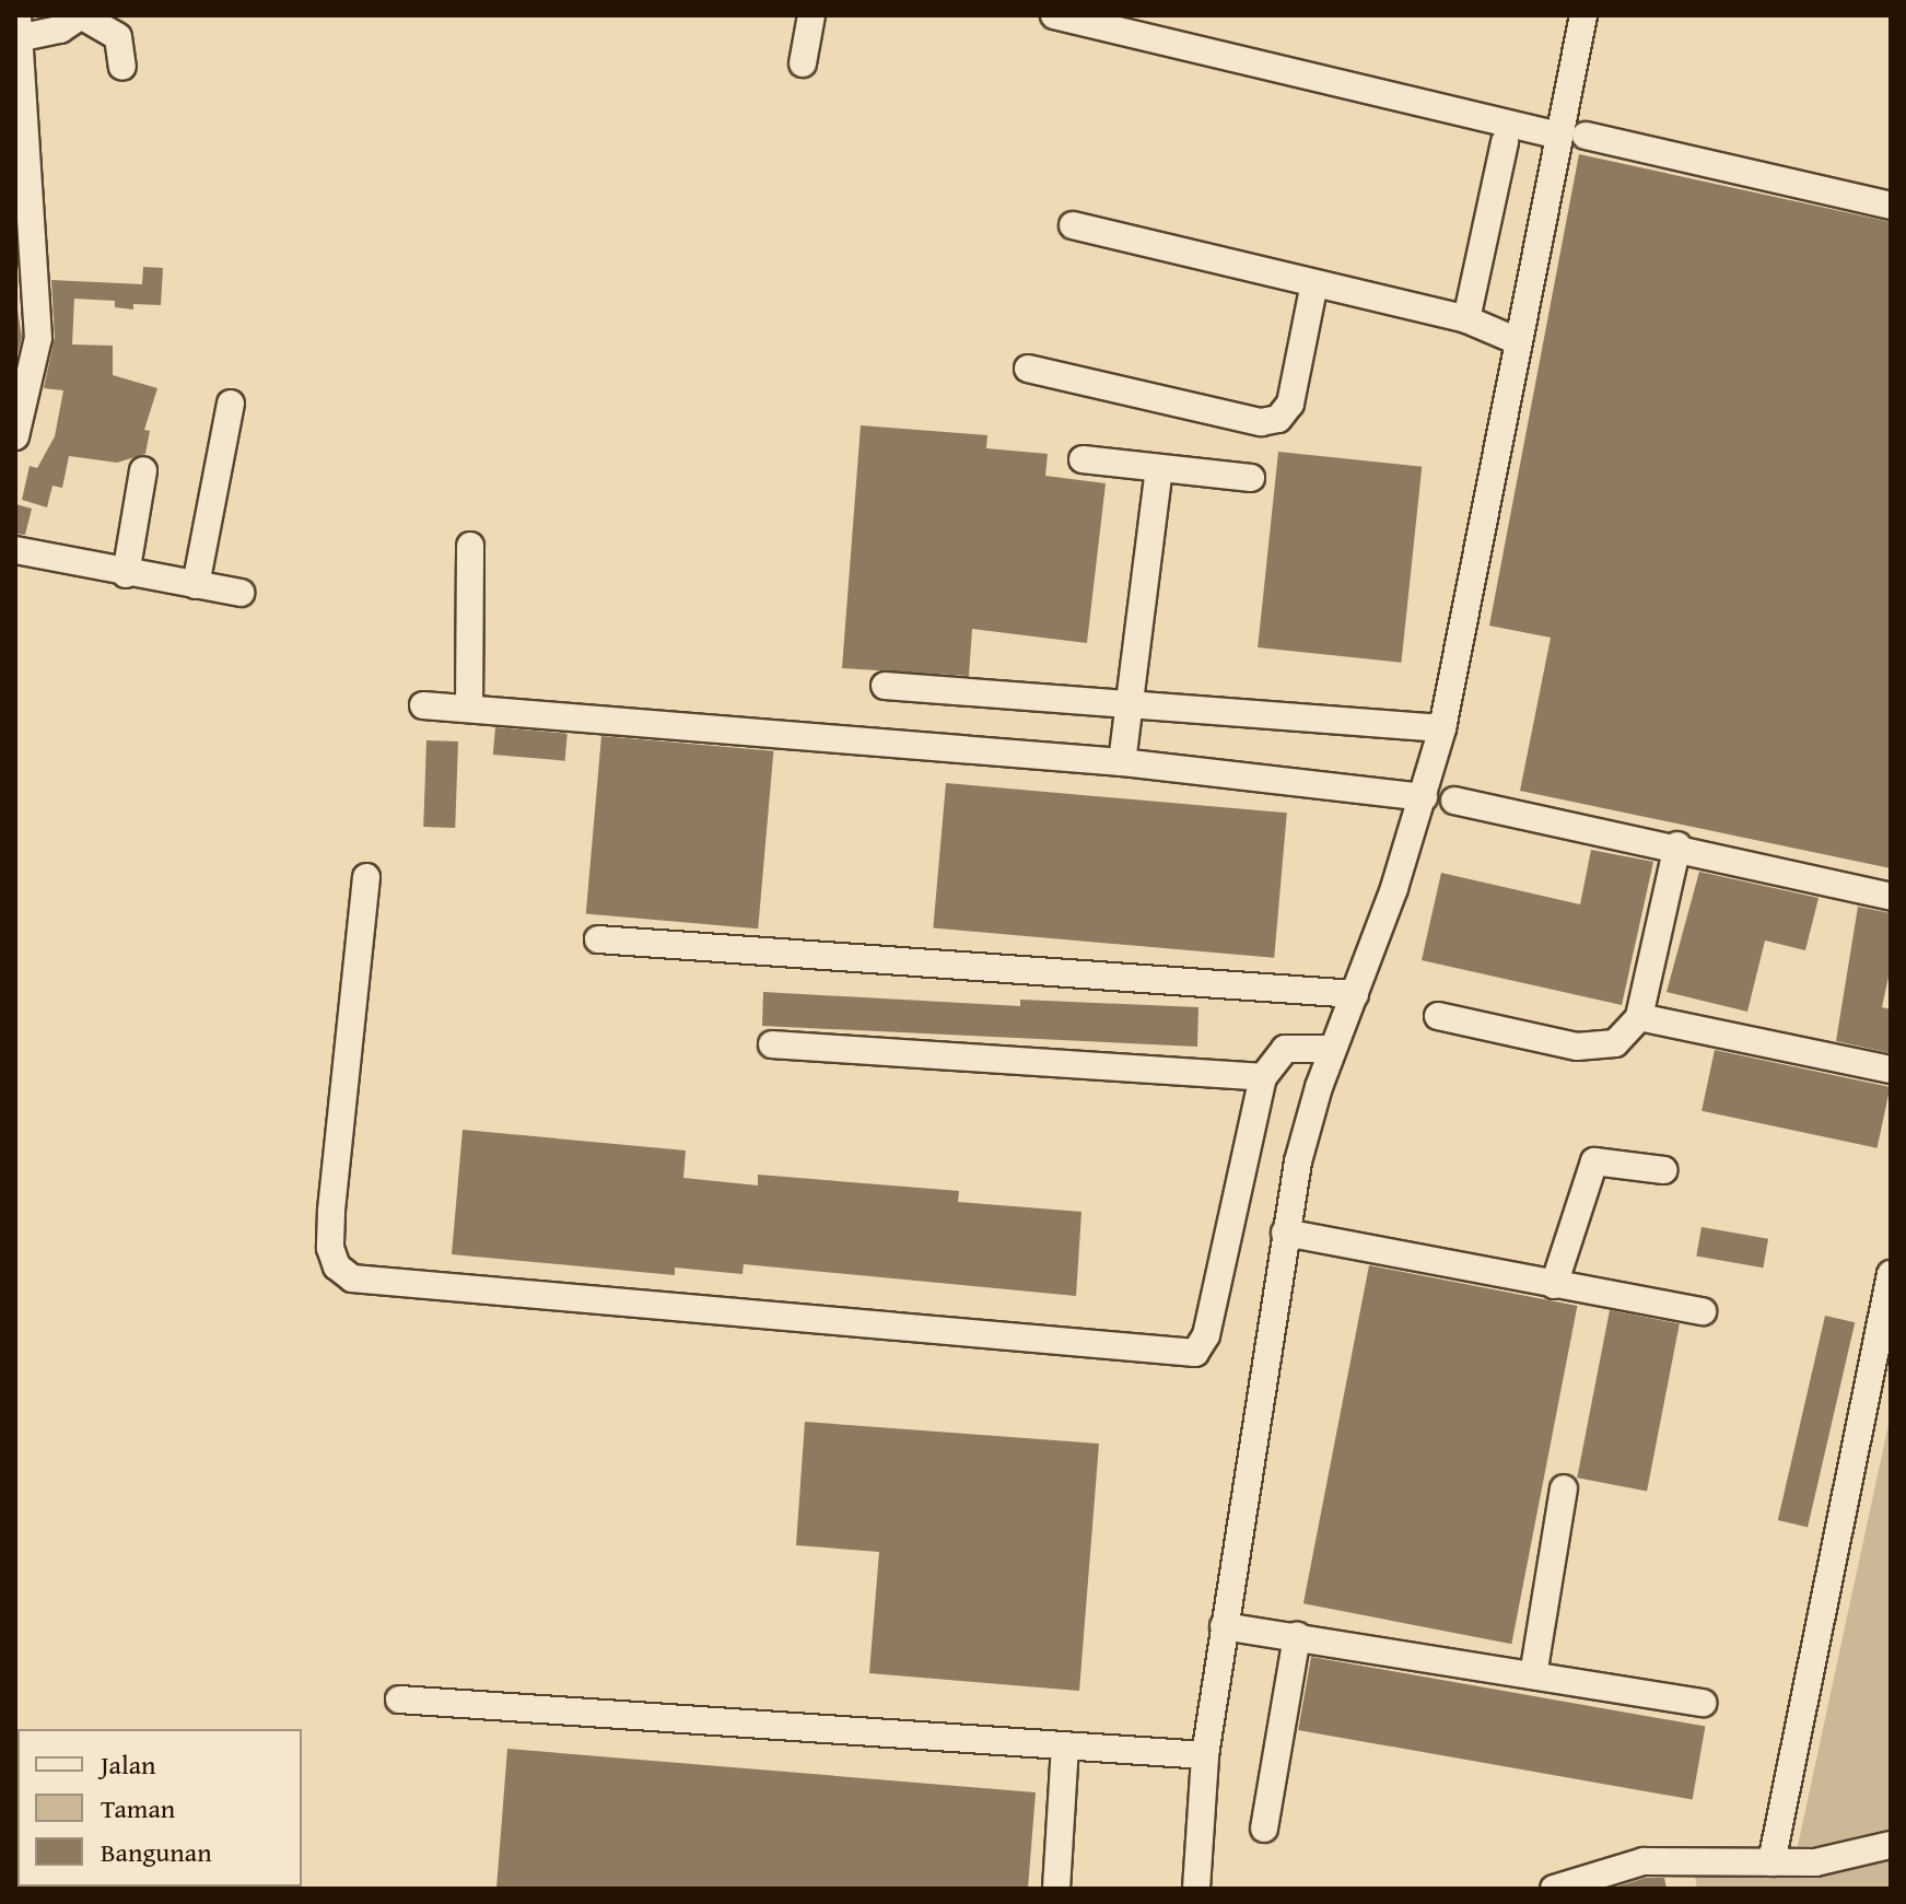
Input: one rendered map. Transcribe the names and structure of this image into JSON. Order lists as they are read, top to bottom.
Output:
{
  "legend": ["Jalan", "Taman", "Bangunan"]
}
